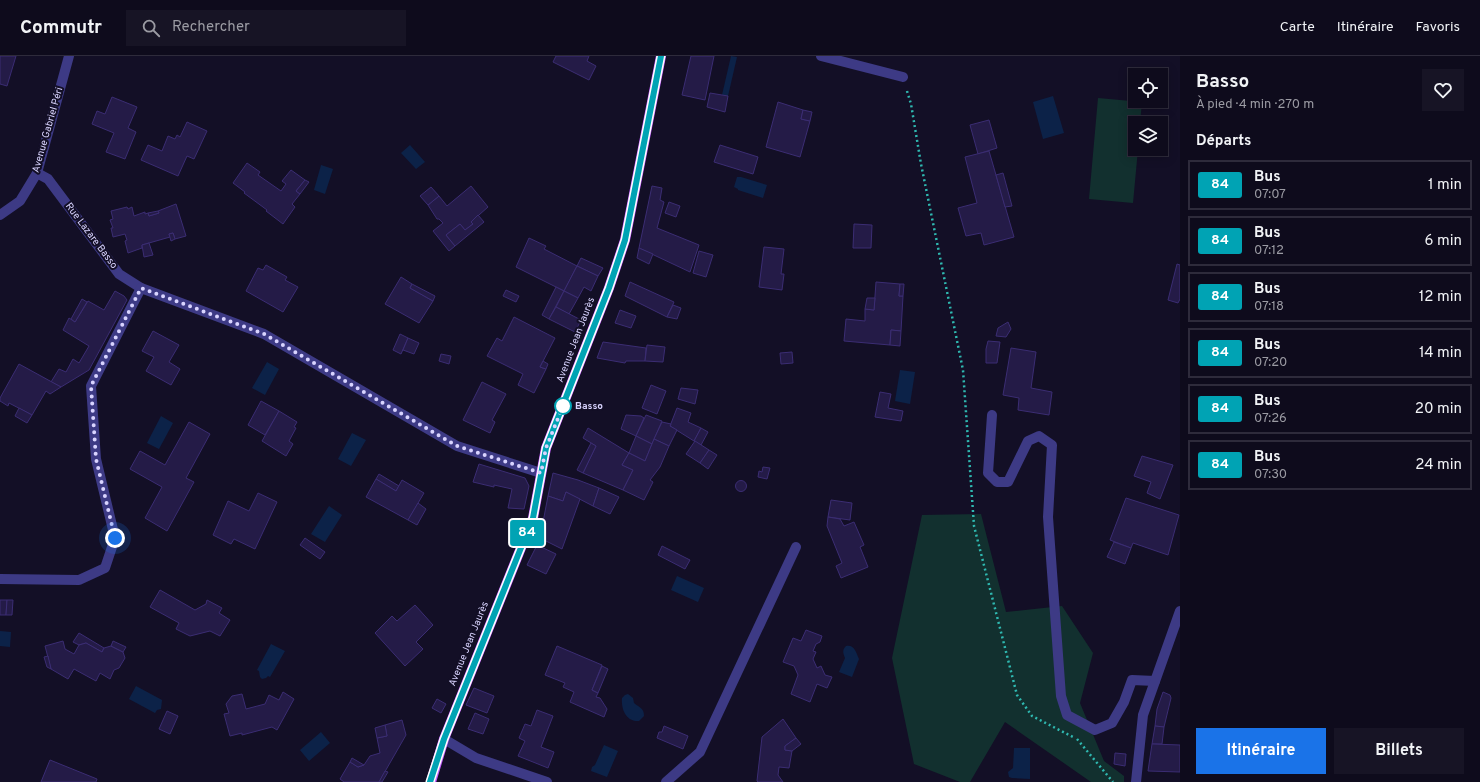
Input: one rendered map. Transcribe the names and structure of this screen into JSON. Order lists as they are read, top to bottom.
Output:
{
  "streets": {
    "main road": ["Avenue Jean Jaurès"],
    "street": ["Avenue Gabriel Péri", "Rue Lazare Basso"]
  },
  "crossings": [
    ["Avenue Gabriel Péri", "Rue Lazare Basso"],
    ["Rue Lazare Basso", "Avenue Jean Jaurès"]
  ],
  "places": ["Basso"],
  "lines": ["bus line 84"],
  "page": {
    "header": "Commutr",
    "search": "Rechercher",
    "nav": ["Carte", "Itinéraire", "Favoris"],
    "on_map": "84",
    "heading": [
      ["Basso", "À pied · 4 min · 270 m"],
      "Départs"
    ],
    "list": [
      {
        "mark": "84",
        "name": "Bus",
        "note": "07:07",
        "value": "1 min"
      },
      {
        "mark": "84",
        "name": "Bus",
        "note": "07:12",
        "value": "6 min"
      },
      {
        "mark": "84",
        "name": "Bus",
        "note": "07:18",
        "value": "12 min"
      },
      {
        "mark": "84",
        "name": "Bus",
        "note": "07:20",
        "value": "14 min"
      },
      {
        "mark": "84",
        "name": "Bus",
        "note": "07:26",
        "value": "20 min"
      },
      {
        "mark": "84",
        "name": "Bus",
        "note": "07:30",
        "value": "24 min"
      }
    ],
    "buttons": ["Itinéraire", "Billets"]
  }
}
